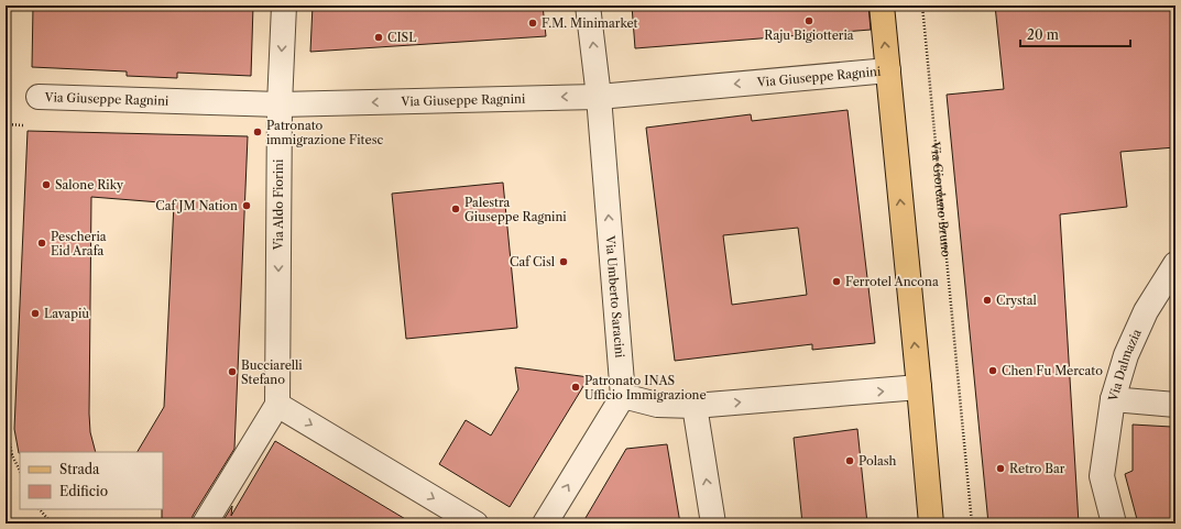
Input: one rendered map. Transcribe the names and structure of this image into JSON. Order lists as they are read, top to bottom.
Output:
{
  "streets": {
    "street": [
      "Via Giuseppe Ragnini",
      "Via Aldo Fiorini",
      "Via Umberto Saracini",
      "Via Dalmazia"
    ],
    "path": ["Via Giordano Bruno"]
  },
  "crossings": [
    ["Via Giuseppe Ragnini", "Via Aldo Fiorini"],
    ["Via Giuseppe Ragnini", "Via Umberto Saracini"]
  ],
  "one_way": ["Via Giuseppe Ragnini", "Via Aldo Fiorini", "Via Umberto Saracini"],
  "places": [
    "Raju Bigiotteria",
    "F.M. Minimarket",
    "CISL",
    "Patronato immigrazione Fitesc",
    "Salone Riky",
    "Caf JM Nation",
    "Palestra Giuseppe Ragnini",
    "Pescheria Eid Arafa",
    "Caf Cisl",
    "Ferrotel Ancona",
    "Crystal",
    "Lavapiù",
    "Chen Fu Mercato",
    "Bucciarelli Stefano",
    "Patronato INAS Ufficio Immigrazione",
    "Polash",
    "Retro Bar"
  ],
  "legend": ["Strada", "Edificio"],
  "scale_bar": "20 m"
}
